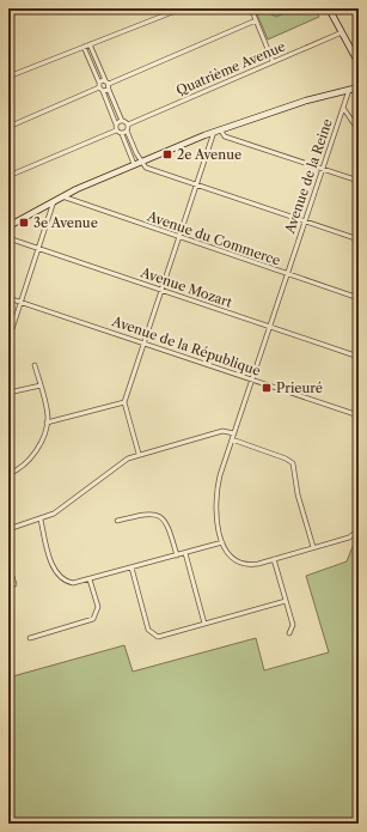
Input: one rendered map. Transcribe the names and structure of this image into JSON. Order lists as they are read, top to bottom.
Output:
{
  "streets": {
    "street": [
      "Quatrième Avenue",
      "Avenue de la Reine",
      "Avenue du Commerce",
      "Avenue Mozart",
      "Avenue de la République"
    ]
  },
  "crossings": [
    ["Avenue de la Reine", "Avenue du Commerce"],
    ["Avenue de la Reine", "Avenue Mozart"],
    ["Avenue de la Reine", "Avenue de la République"]
  ],
  "places": {
    "transit": ["2e Avenue", "3e Avenue", "Prieuré"]
  }
}
